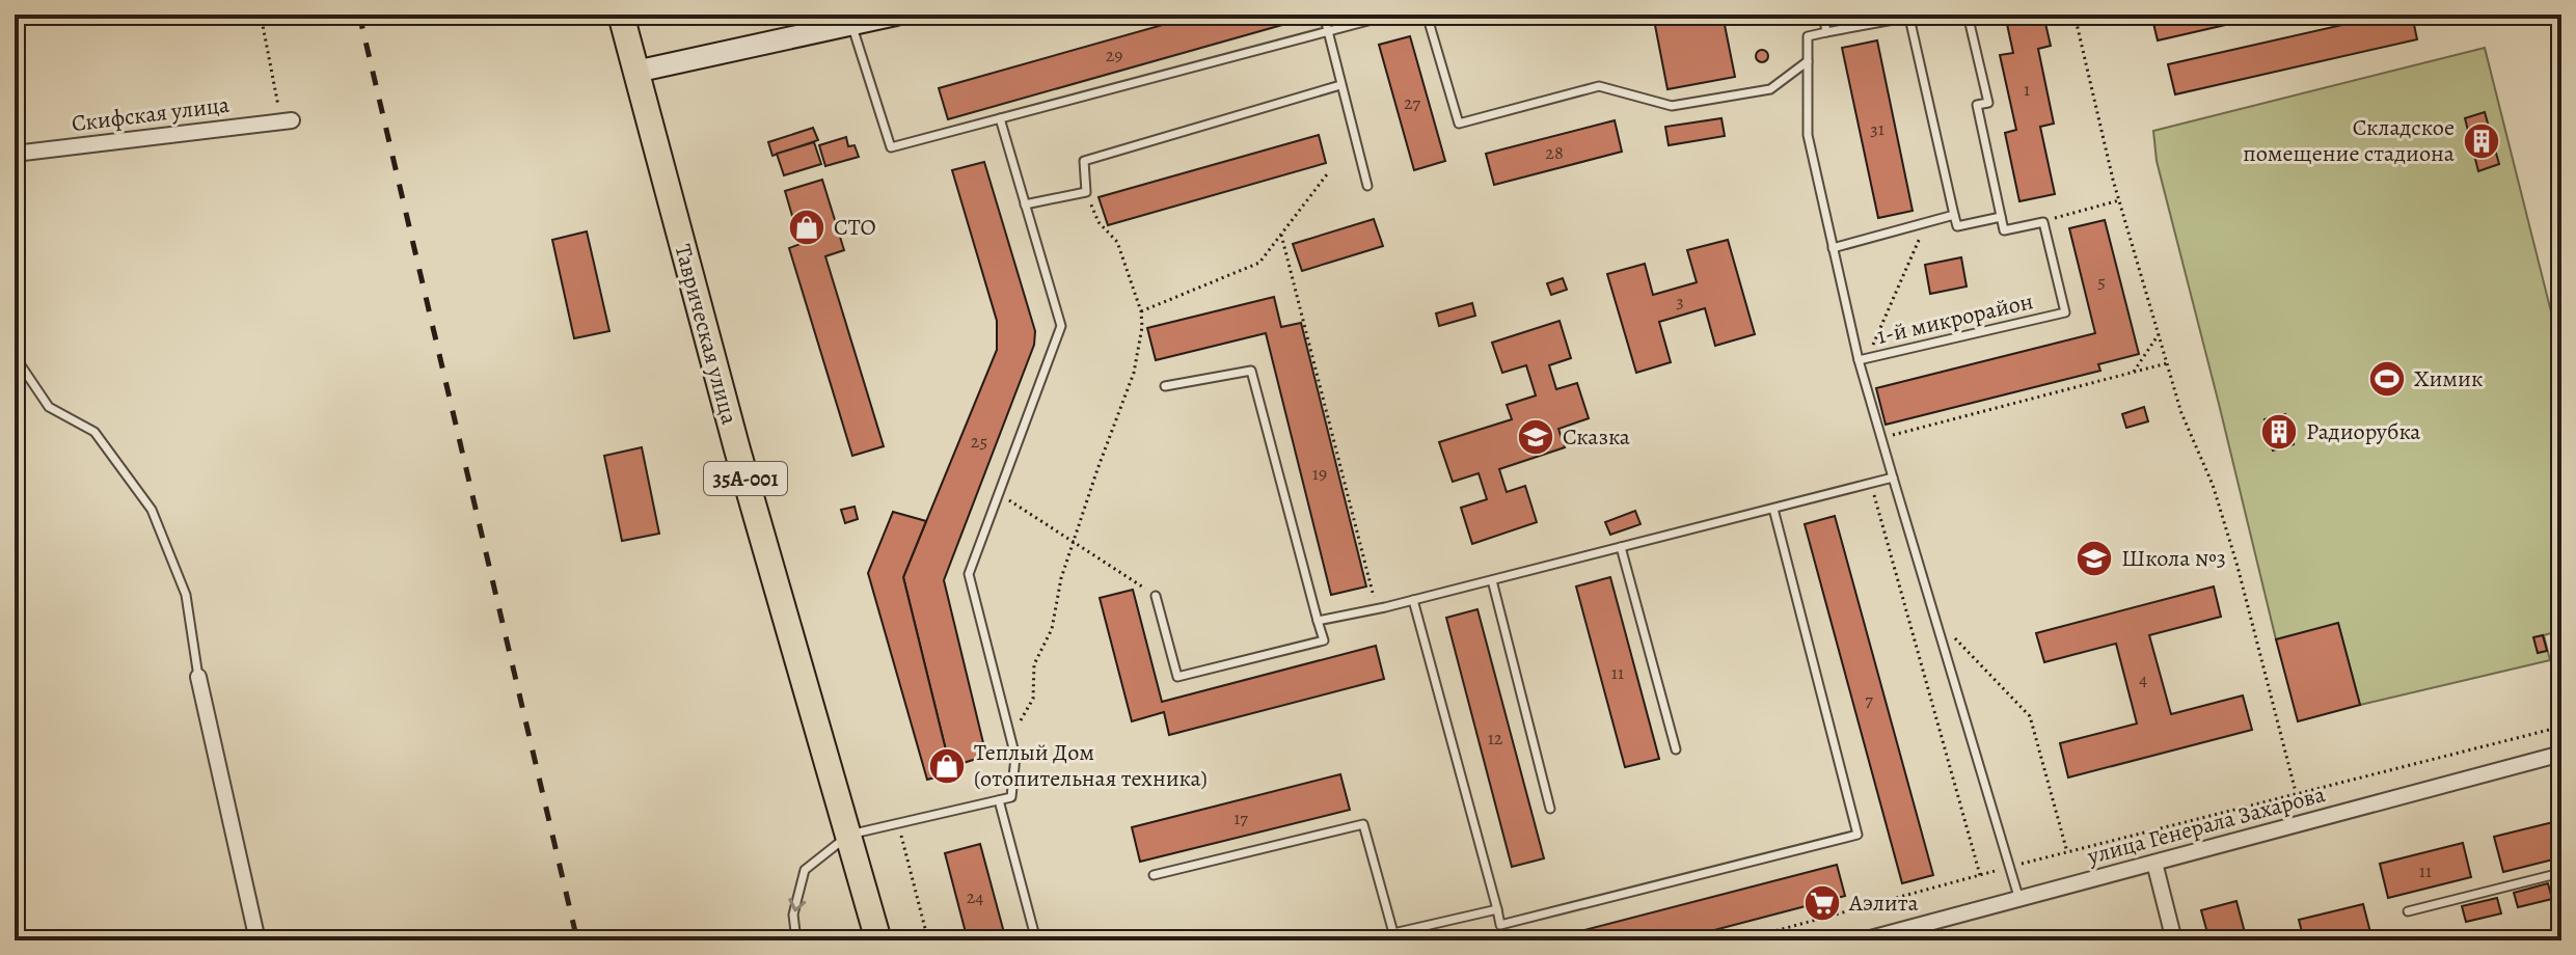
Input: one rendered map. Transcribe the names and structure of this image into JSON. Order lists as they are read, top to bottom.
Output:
{
  "streets": {
    "highway": ["Таврическая улица", "35А-001"],
    "street": ["Скифская улица", "улица Генерала Захарова"],
    "lane": ["1-й микрорайон"]
  },
  "places": {
    "building": ["Складское помещение стадиона", "Радиорубка"],
    "shop": ["СТО", "Теплый Дом (отопительная техника)"],
    "sports": ["Химик"],
    "school or university": ["Сказка", "Школа №3"],
    "supermarket": ["Аэлита"]
  },
  "house_numbers": [
    "29",
    "1",
    "27",
    "31",
    "28",
    "5",
    "3",
    "25",
    "19",
    "11",
    "4",
    "7",
    "12",
    "17",
    "11",
    "24"
  ]
}
